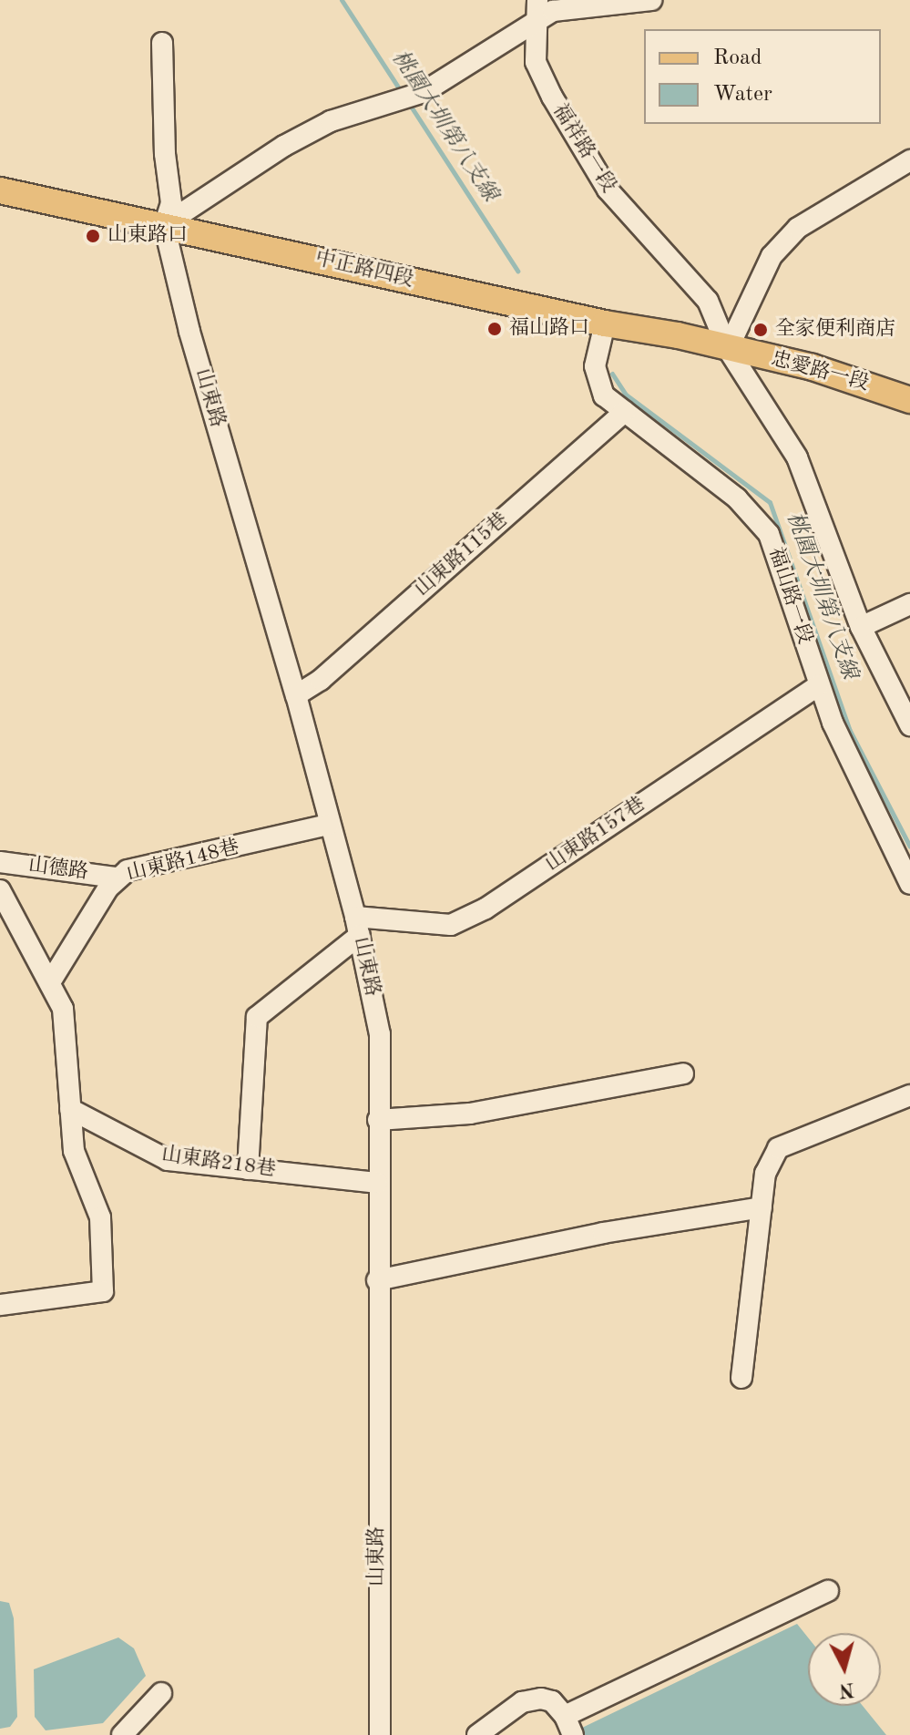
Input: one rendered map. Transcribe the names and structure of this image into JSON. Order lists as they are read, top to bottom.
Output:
{
  "streets": {
    "main road": ["中正路四段", "忠愛路一段"],
    "street": [
      "福祥路一段",
      "山東路",
      "山東路115巷",
      "福山路一段",
      "山東路157巷",
      "山東路148巷",
      "山德路",
      "山東路218巷"
    ]
  },
  "crossings": [
    ["福祥路一段", "中正路四段"],
    ["福祥路一段", "忠愛路一段"],
    ["中正路四段", "忠愛路一段"],
    ["中正路四段", "山東路"],
    ["中正路四段", "福山路一段"],
    ["山東路", "山東路115巷"],
    ["山東路", "山東路157巷"],
    ["山東路", "山東路148巷"],
    ["山東路", "山東路218巷"],
    ["山東路115巷", "福山路一段"],
    ["福山路一段", "山東路157巷"],
    ["山東路148巷", "山德路"]
  ],
  "water": ["桃園大圳第八支線"],
  "places": ["山東路口", "福山路口", "全家便利商店"],
  "legend": ["Road", "Water"],
  "north": "bottom"
}
